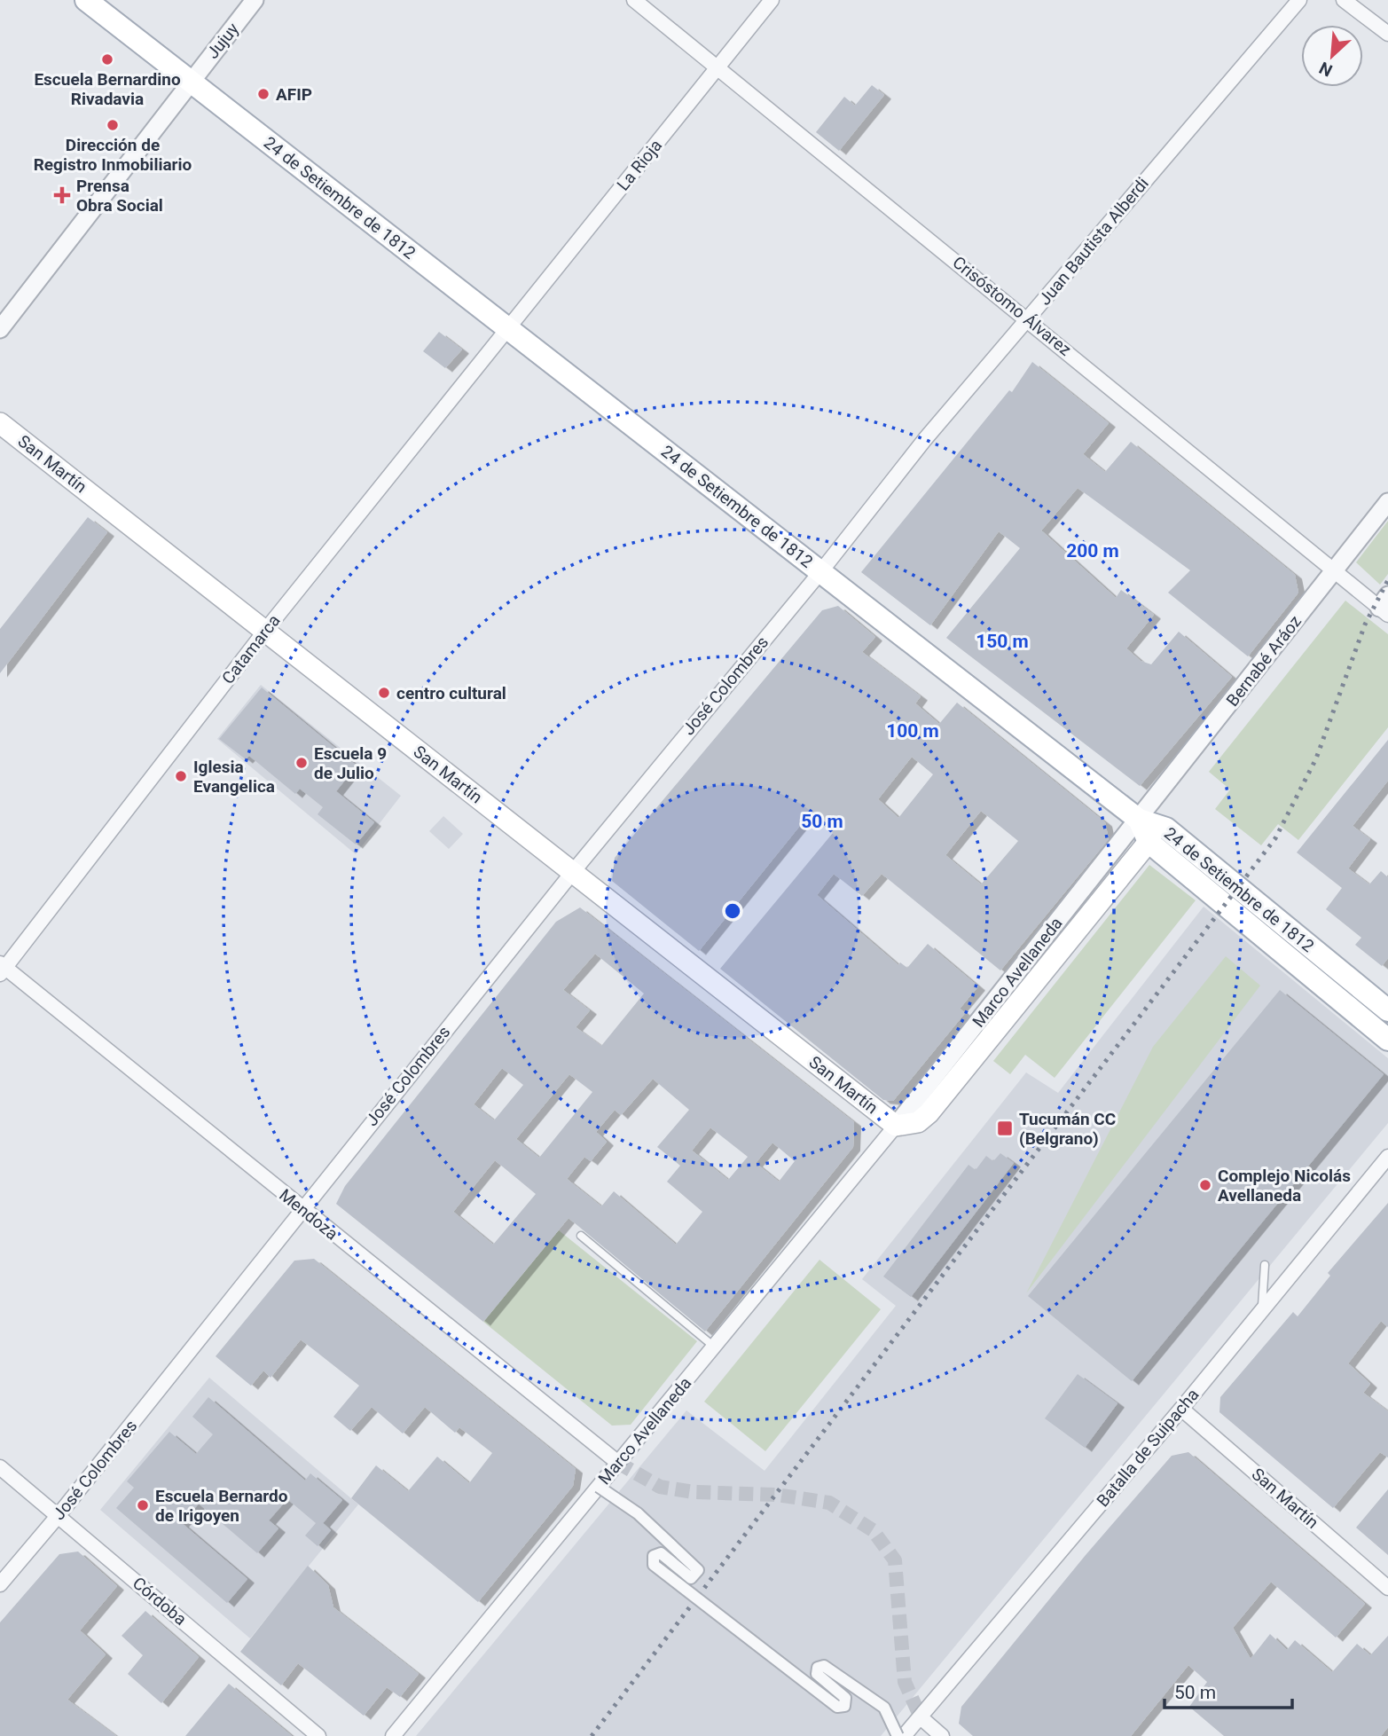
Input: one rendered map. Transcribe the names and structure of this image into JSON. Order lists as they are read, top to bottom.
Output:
{
  "streets": {
    "main road": ["24 de Setiembre de 1812", "San Martín", "Marco Avellaneda"],
    "street": [
      "Jujuy",
      "La Rioja",
      "Juan Bautista Alberdi",
      "Crisóstomo Álvarez",
      "Catamarca",
      "Bernabé Aráoz",
      "José Colombres",
      "Mendoza",
      "Batalla de Suipacha",
      "Córdoba"
    ]
  },
  "crossings": [
    ["Jujuy", "24 de Setiembre de 1812"],
    ["La Rioja", "24 de Setiembre de 1812"],
    ["La Rioja", "Crisóstomo Álvarez"],
    ["La Rioja", "Catamarca"],
    ["24 de Setiembre de 1812", "Juan Bautista Alberdi"],
    ["24 de Setiembre de 1812", "Catamarca"],
    ["24 de Setiembre de 1812", "Bernabé Aráoz"],
    ["24 de Setiembre de 1812", "José Colombres"],
    ["24 de Setiembre de 1812", "Marco Avellaneda"],
    ["Juan Bautista Alberdi", "Crisóstomo Álvarez"],
    ["Juan Bautista Alberdi", "José Colombres"],
    ["Crisóstomo Álvarez", "Bernabé Aráoz"],
    ["San Martín", "Catamarca"],
    ["San Martín", "José Colombres"],
    ["San Martín", "Marco Avellaneda"],
    ["San Martín", "Batalla de Suipacha"],
    ["Catamarca", "Mendoza"],
    ["Bernabé Aráoz", "Marco Avellaneda"],
    ["José Colombres", "Mendoza"],
    ["José Colombres", "Córdoba"],
    ["Marco Avellaneda", "Mendoza"]
  ],
  "places": {
    "other": [
      "Escuela Bernardino Rivadavia",
      "AFIP",
      "Dirección de Registro Inmobiliario",
      "centro cultural",
      "Escuela 9 de Julio",
      "Iglesia Evangelica",
      "Complejo Nicolás Avellaneda",
      "Escuela Bernardo de Irigoyen"
    ],
    "health": ["Prensa Obra Social"],
    "transit": ["Tucumán CC (Belgrano)"]
  },
  "scale_bar": "50 m",
  "north": "bottom left",
  "rings": [
    "200 m",
    "150 m",
    "100 m",
    "50 m"
  ]
}
